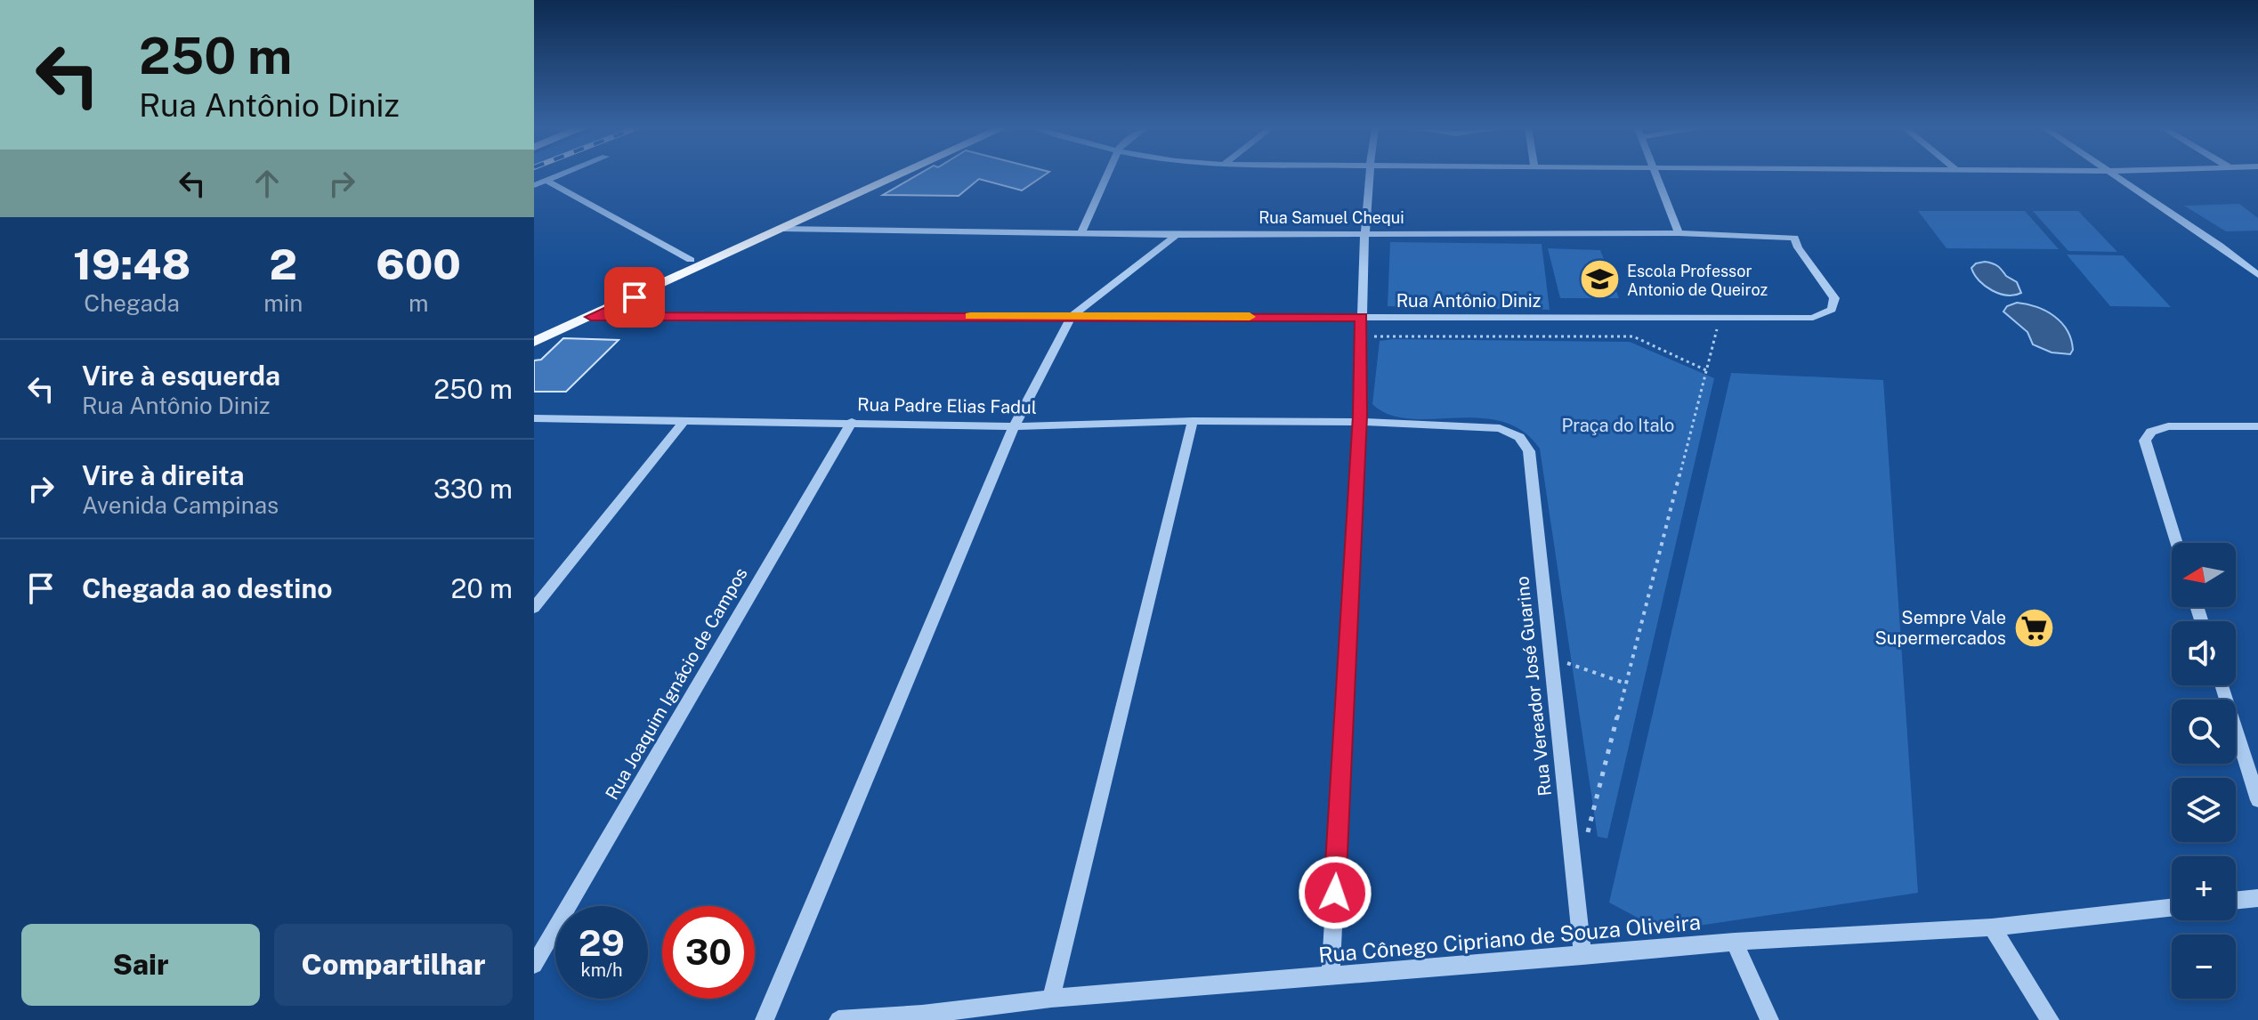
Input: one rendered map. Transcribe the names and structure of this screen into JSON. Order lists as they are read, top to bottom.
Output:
{
  "streets": {
    "street": [
      "Rua Samuel Chequi",
      "Rua Antônio Diniz",
      "Rua Padre Elias Fadul",
      "Rua Joaquim Ignácio de Campos",
      "Rua Vereador José Guarino",
      "Rua Cônego Cipriano de Souza Oliveira"
    ]
  },
  "crossings": [
    ["Rua Samuel Chequi", "Rua Antônio Diniz"],
    ["Rua Padre Elias Fadul", "Rua Joaquim Ignácio de Campos"],
    ["Rua Padre Elias Fadul", "Rua Vereador José Guarino"],
    ["Rua Vereador José Guarino", "Rua Cônego Cipriano de Souza Oliveira"]
  ],
  "parks": ["Praça do Italo"],
  "places": {
    "school or university": ["Escola Professor Antonio de Queiroz"],
    "supermarket": ["Sempre Vale Supermercados"]
  },
  "north": "left",
  "page": {
    "turn": ["250 m", "Rua Antônio Diniz"],
    "eta": [
      "19:48",
      "Chegada",
      "2",
      "min",
      "600",
      "m"
    ],
    "list": [
      {
        "name": "Vire à esquerda",
        "note": "Rua Antônio Diniz",
        "value": "250 m"
      },
      {
        "name": "Vire à direita",
        "note": "Avenida Campinas",
        "value": "330 m"
      },
      {
        "name": "Chegada ao destino",
        "value": "20 m"
      }
    ],
    "map_buttons": ["+", "−"],
    "speed": "29 km/h",
    "limit": "30",
    "buttons": ["Sair", "Compartilhar"]
  }
}
